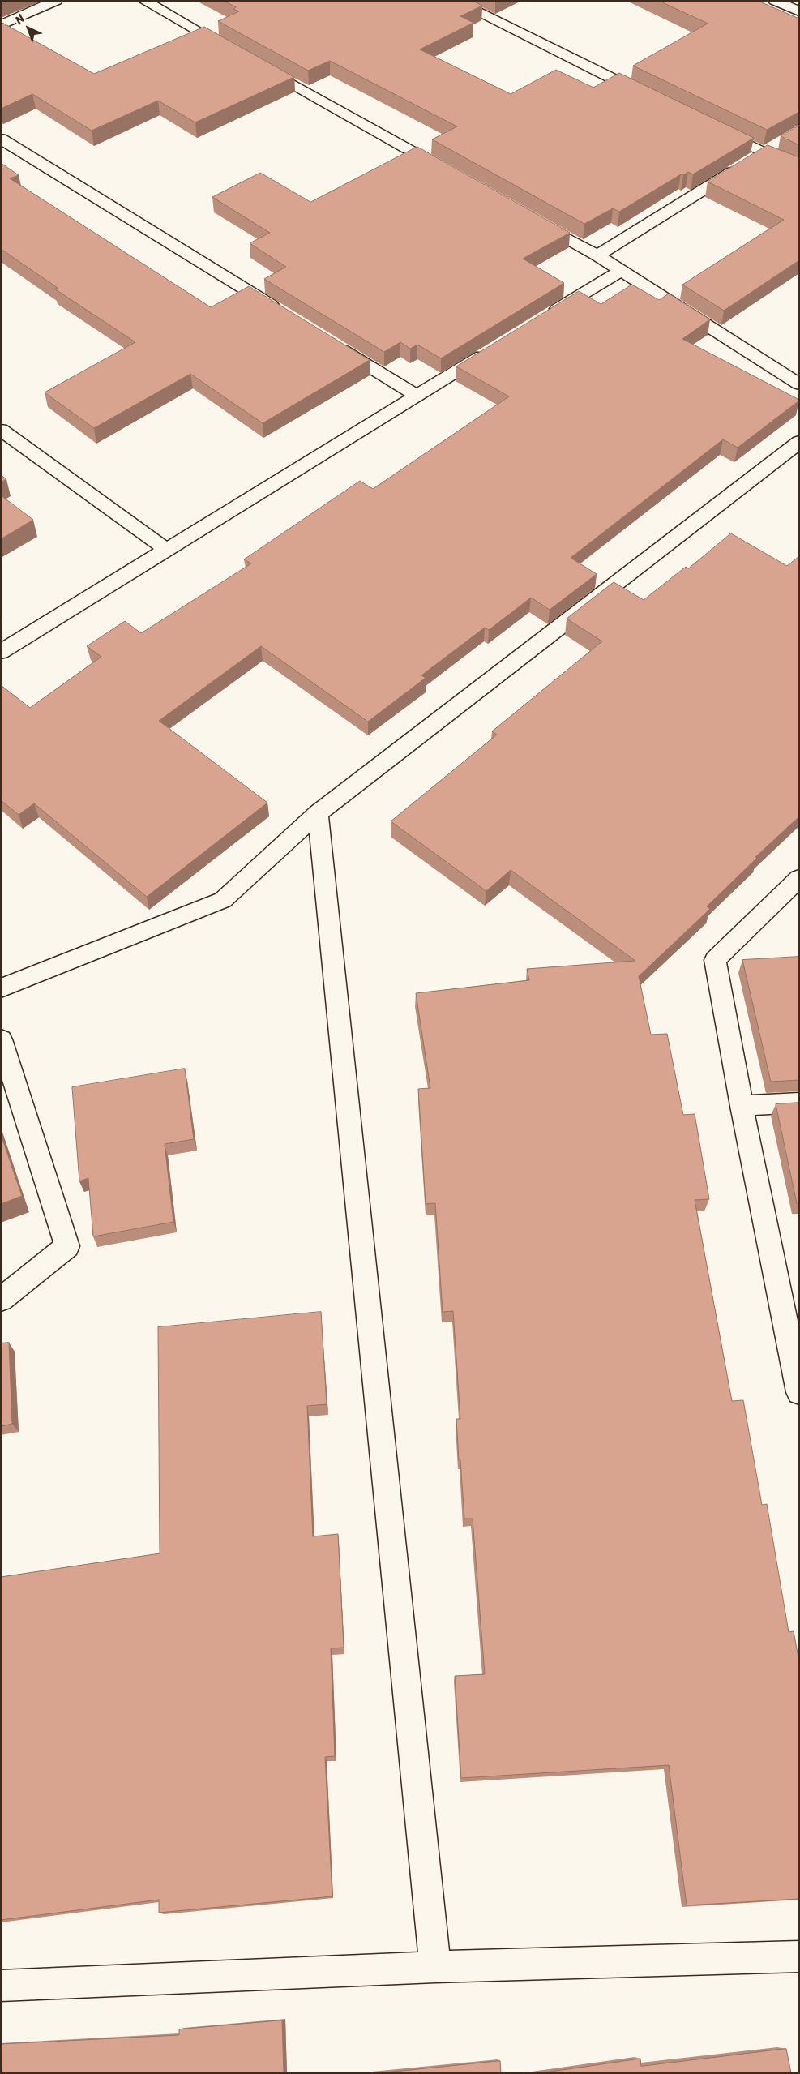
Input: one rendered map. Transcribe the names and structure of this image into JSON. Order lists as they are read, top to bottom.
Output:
{
  "north": "top left"
}
